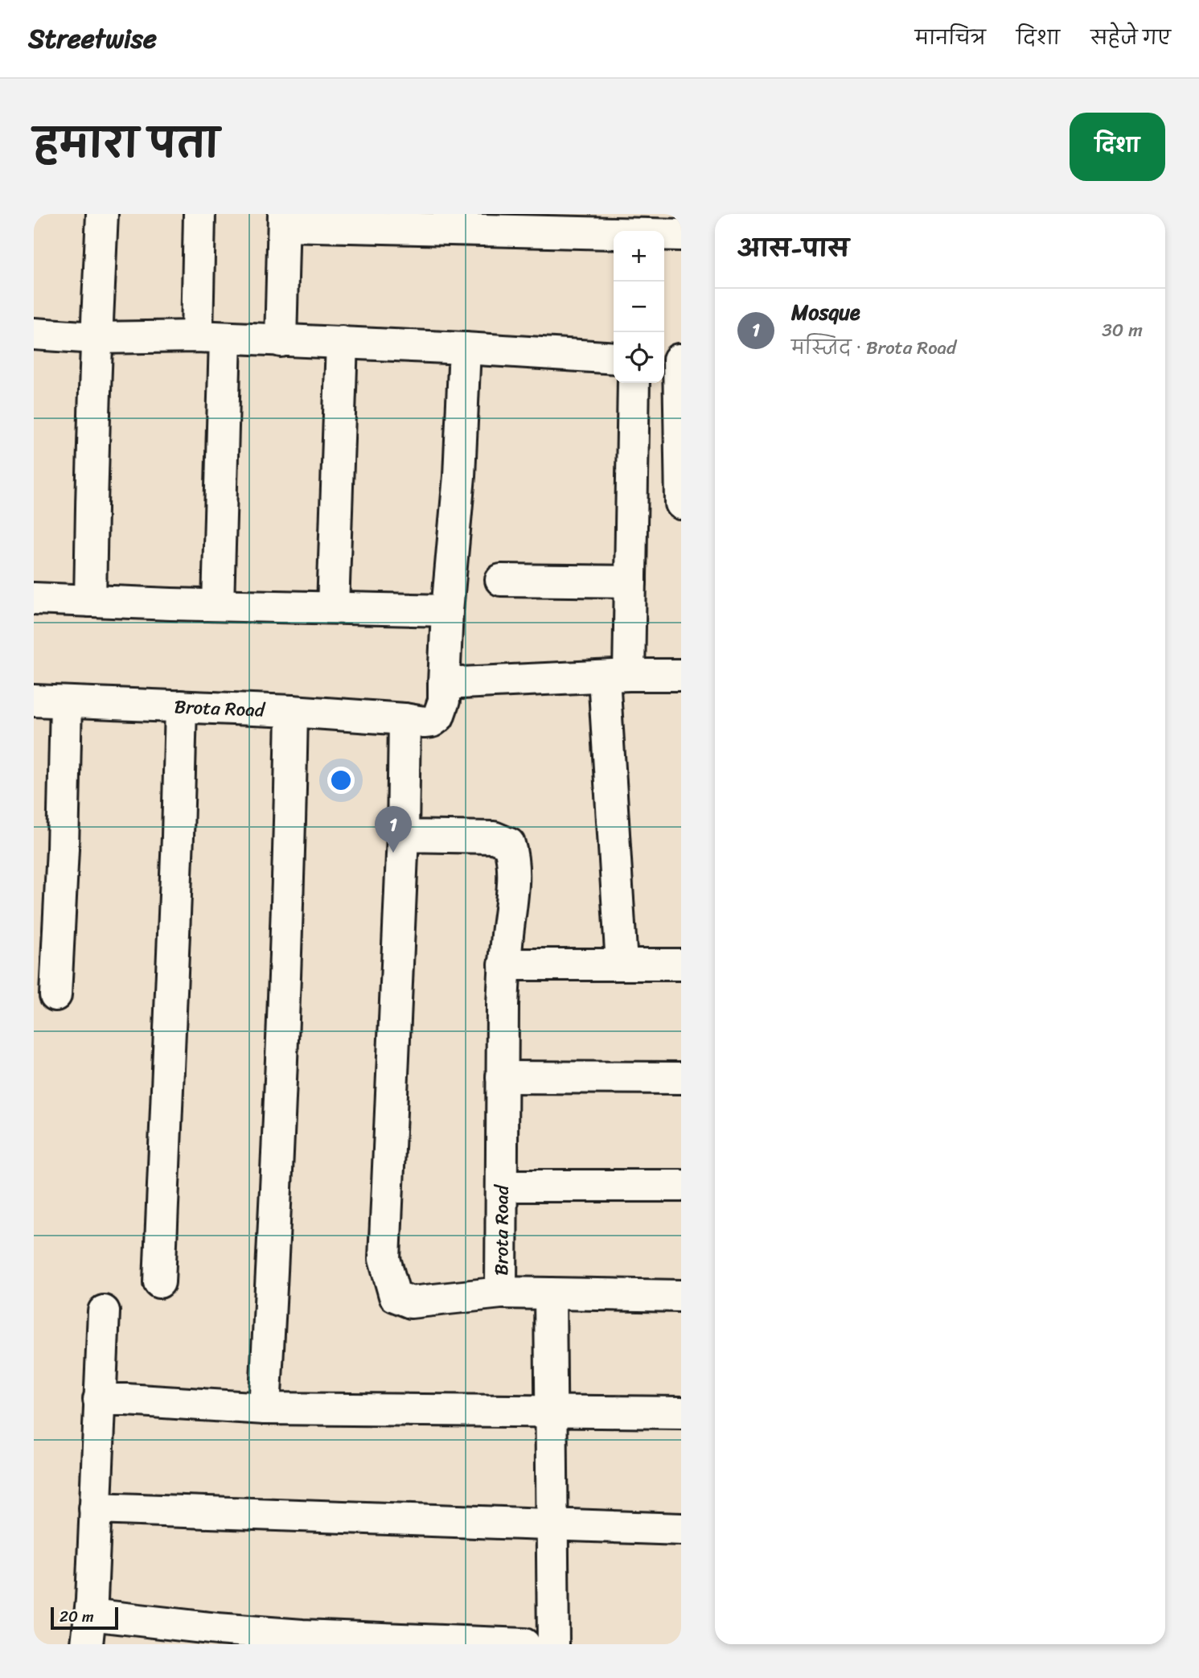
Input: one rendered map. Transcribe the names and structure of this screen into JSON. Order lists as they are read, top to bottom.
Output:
{
  "streets": {
    "street": ["Brota Road"]
  },
  "scale_bar": "20 m",
  "page": {
    "header": "Streetwise",
    "nav": ["मानचित्र", "दिशा", "सहेजे गए"],
    "title": "हमारा पता",
    "buttons": "दिशा",
    "heading": "आस-पास",
    "map_buttons": ["+", "−"],
    "list": [
      {
        "mark": "1",
        "name": "Mosque",
        "note": "मस्जिद · Brota Road",
        "value": "30 m"
      }
    ],
    "pins": "1",
    "scale": "20 m"
  }
}
